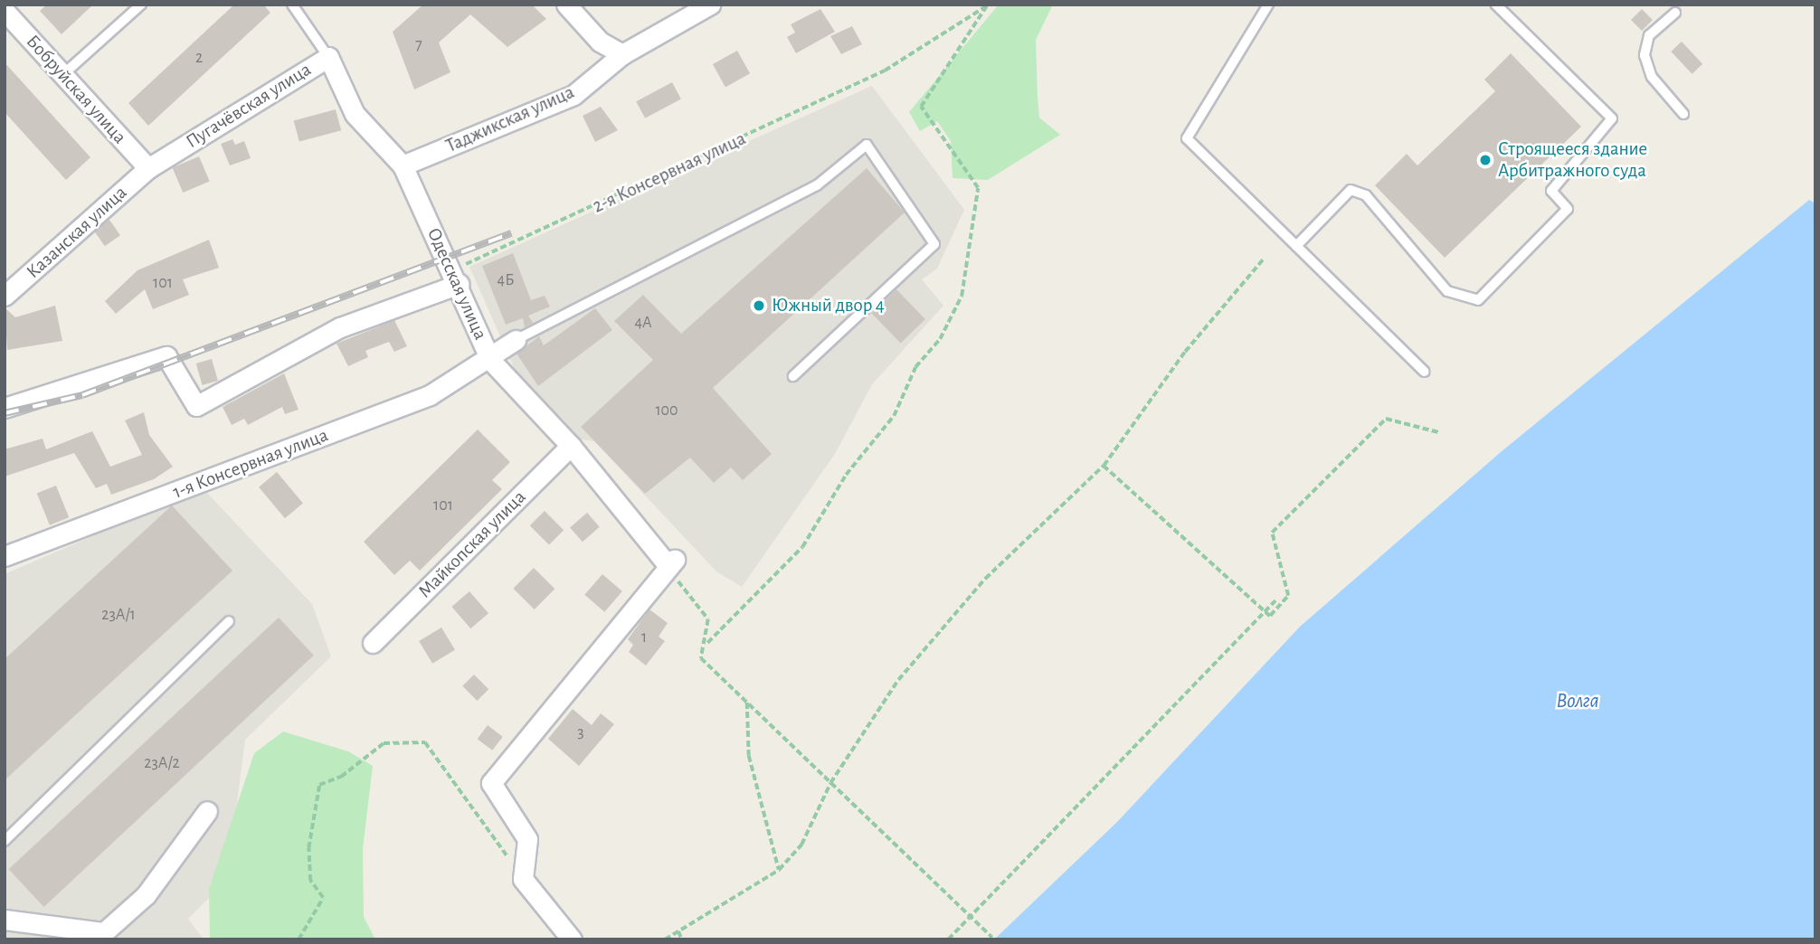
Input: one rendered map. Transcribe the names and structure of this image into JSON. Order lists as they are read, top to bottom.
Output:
{
  "streets": {
    "street": [
      "Бобруйская улица",
      "Пугачёвская улица",
      "Таджикская улица",
      "Казанская улица",
      "Одесская улица",
      "1-я Консервная улица",
      "Майкопская улица"
    ],
    "path": ["2-я Консервная улица"]
  },
  "crossings": [
    ["Бобруйская улица", "Пугачёвская улица"],
    ["Бобруйская улица", "Казанская улица"],
    ["Пугачёвская улица", "Казанская улица"],
    ["Пугачёвская улица", "Одесская улица"],
    ["Таджикская улица", "Одесская улица"],
    ["2-я Консервная улица", "Одесская улица"],
    ["Одесская улица", "1-я Консервная улица"],
    ["Одесская улица", "Майкопская улица"]
  ],
  "water": ["Волга"],
  "places": ["Строящееся здание Арбитражного суда", "Южный двор 4"],
  "house_numbers": [
    "7",
    "2",
    "4Б",
    "101",
    "4А",
    "100",
    "101",
    "23А/1",
    "1",
    "3",
    "23А/2"
  ]
}
